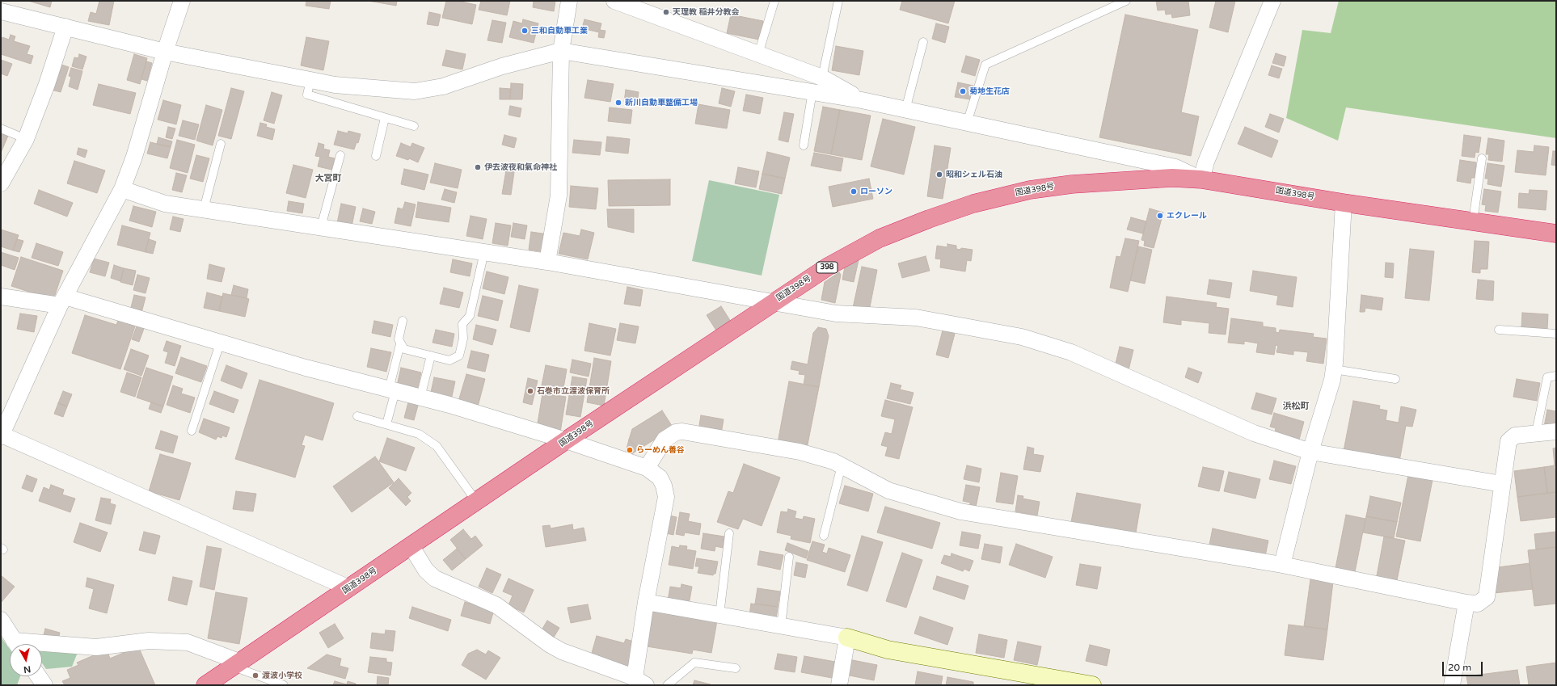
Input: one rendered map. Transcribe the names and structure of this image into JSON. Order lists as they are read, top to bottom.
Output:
{
  "streets": {
    "highway": ["国道398号", "398"]
  },
  "districts": ["大宮町", "浜松町"],
  "places": [
    "天理教 稲井分教会",
    "三和自動車工業",
    "菊地生花店",
    "新川自動車整備工場",
    "伊去波夜和氣命神社",
    "昭和シェル石油",
    "ローソン",
    "エクレール",
    "石巻市立渡波保育所",
    "らーめん善谷",
    "渡波小学校"
  ],
  "scale_bar": "20 m",
  "north": "bottom"
}
